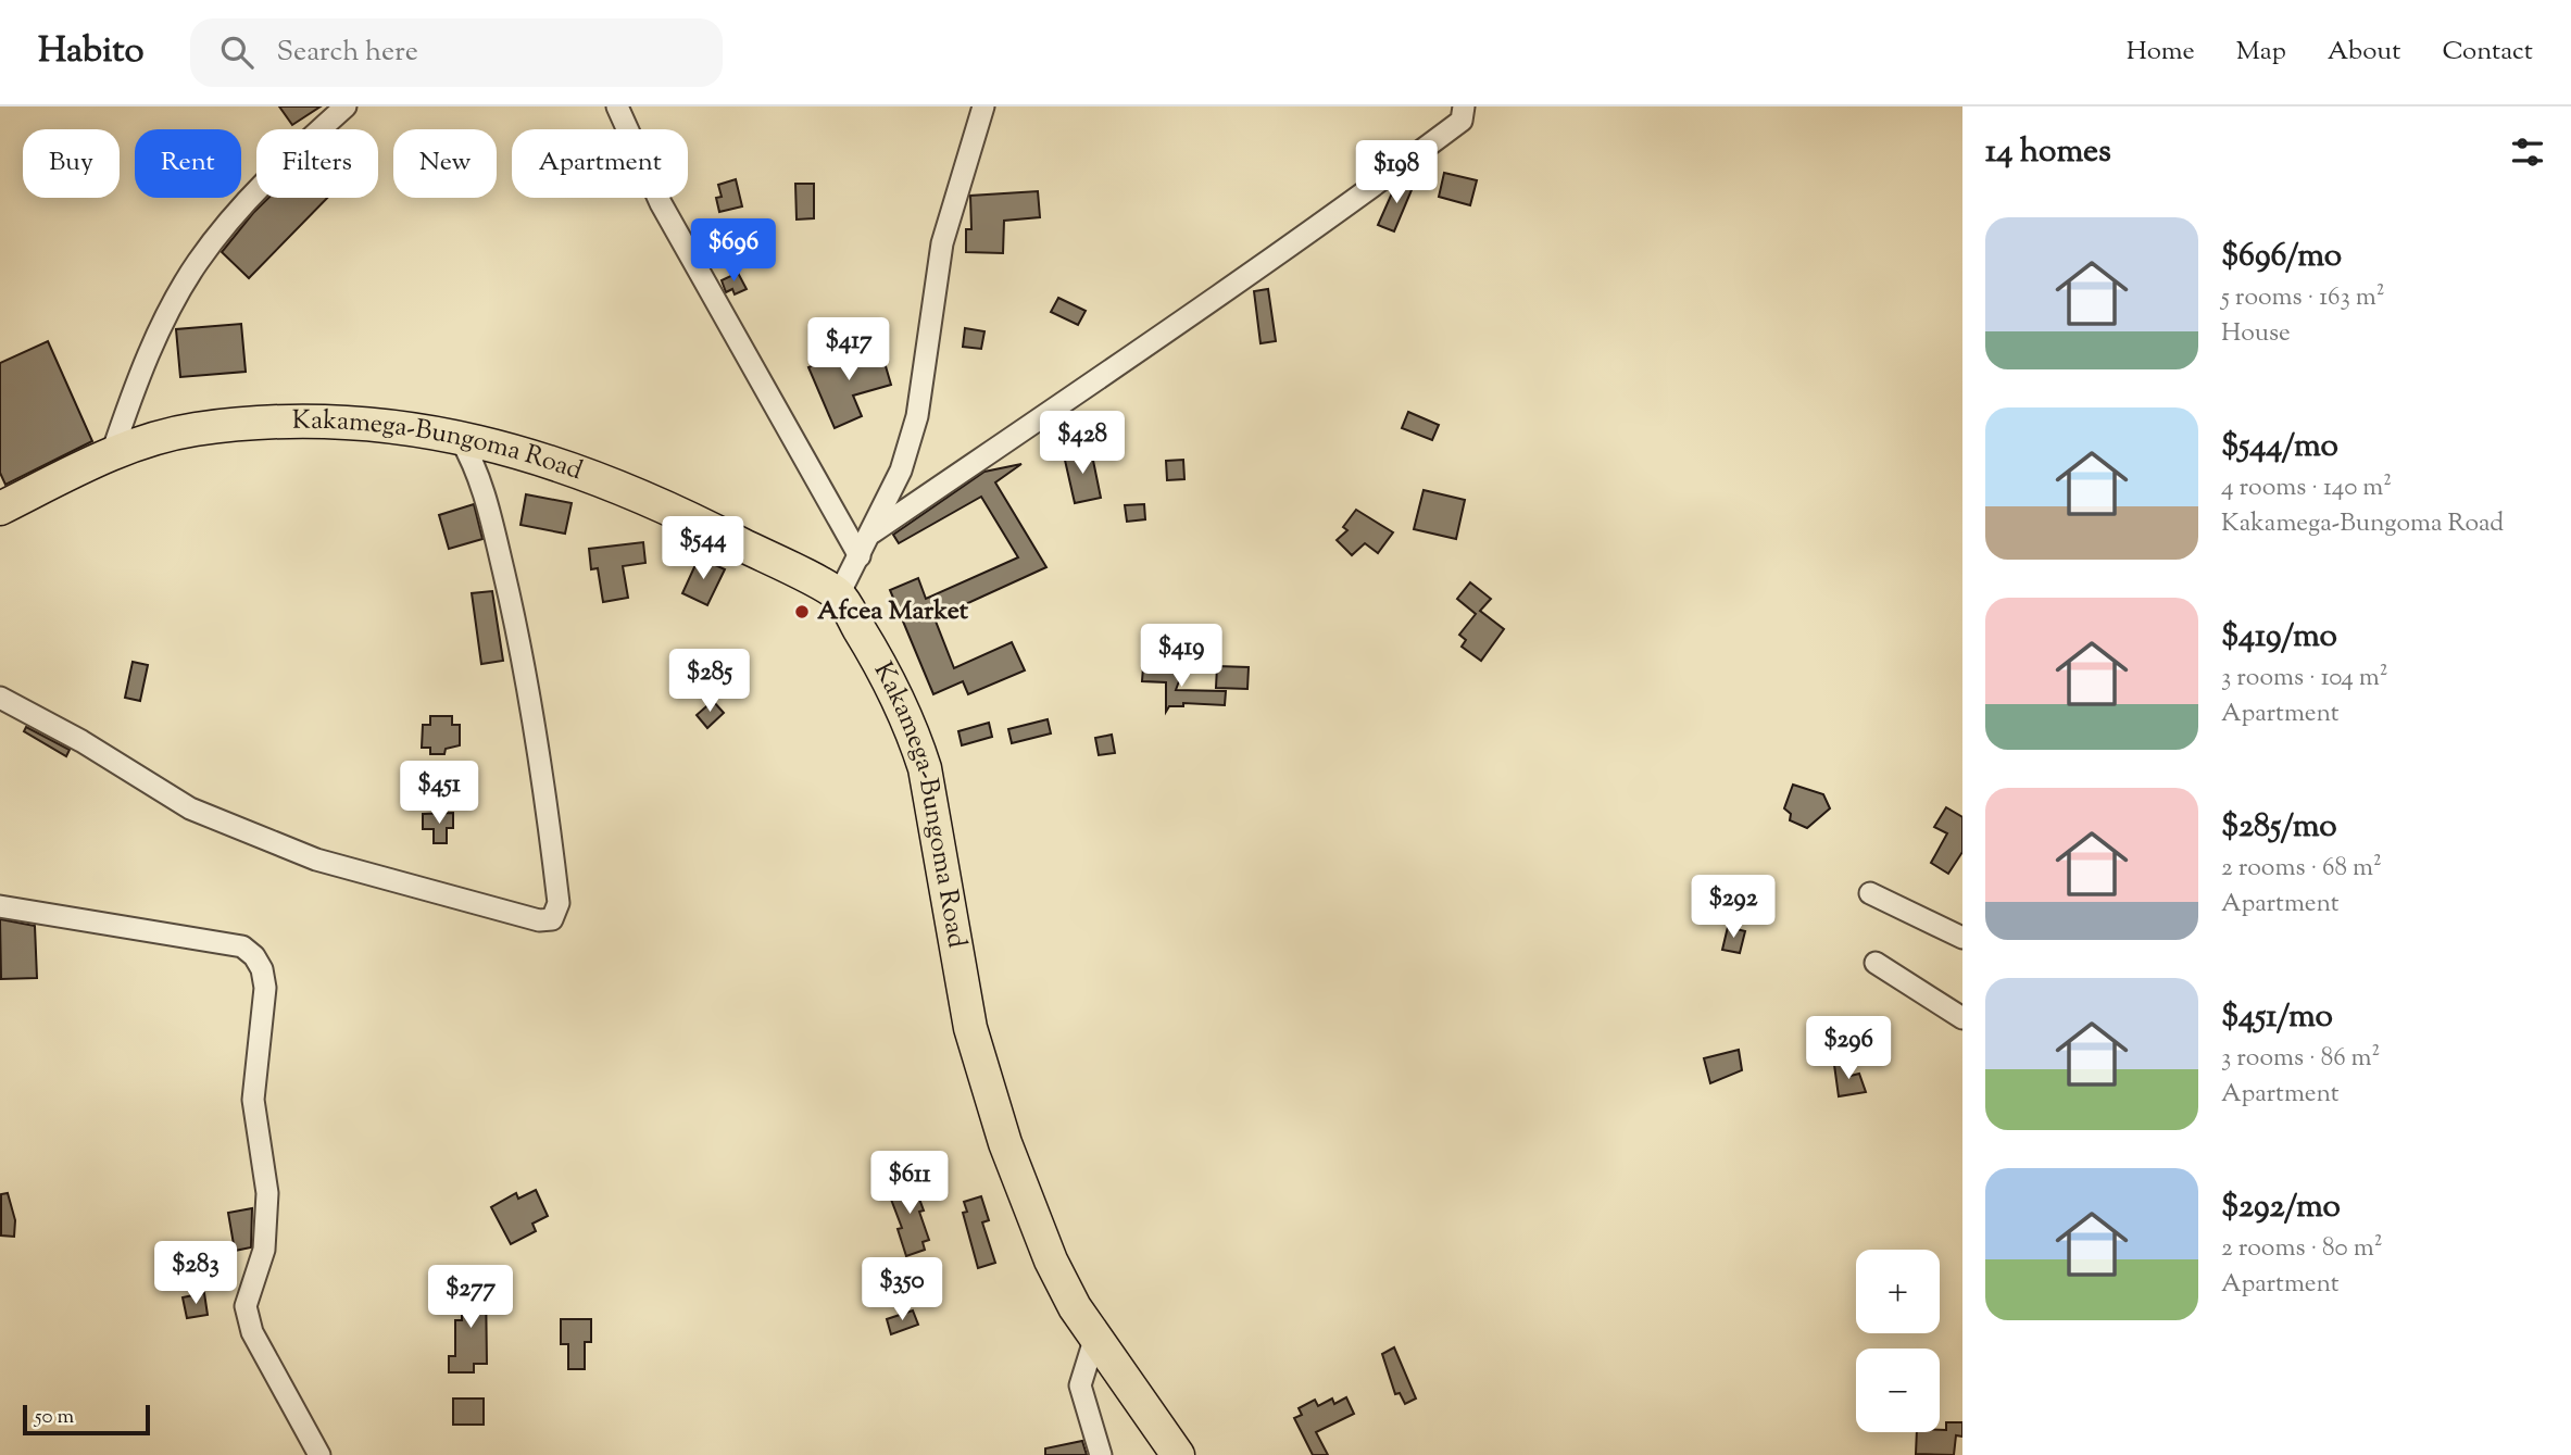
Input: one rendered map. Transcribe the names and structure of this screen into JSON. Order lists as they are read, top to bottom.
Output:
{
  "streets": {
    "main road": ["Kakamega-Bungoma Road"]
  },
  "places": ["Afcea Market"],
  "scale_bar": "50 m",
  "page": {
    "header": "Habito",
    "search": "Search here",
    "nav": [
      "Home",
      "Map",
      "About",
      "Contact"
    ],
    "heading": "14 homes",
    "chip": [
      "Buy",
      "Rent",
      "Filters",
      "New",
      "Apartment"
    ],
    "price": [
      "$198",
      "$696",
      "$417",
      "$428",
      "$544",
      "$419",
      "$285",
      "$451",
      "$292",
      "$296",
      "$611",
      "$283",
      "$350",
      "$277"
    ],
    "list": [
      {
        "name": "$696/mo",
        "note": "5 rooms · 163 m² · House"
      },
      {
        "name": "$544/mo",
        "note": "4 rooms · 140 m² · Kakamega-Bungoma Road"
      },
      {
        "name": "$419/mo",
        "note": "3 rooms · 104 m² · Apartment"
      },
      {
        "name": "$285/mo",
        "note": "2 rooms · 68 m² · Apartment"
      },
      {
        "name": "$451/mo",
        "note": "3 rooms · 86 m² · Apartment"
      },
      {
        "name": "$292/mo",
        "note": "2 rooms · 80 m² · Apartment"
      }
    ],
    "map_buttons": ["+", "−"],
    "scale": "50 m"
  }
}
